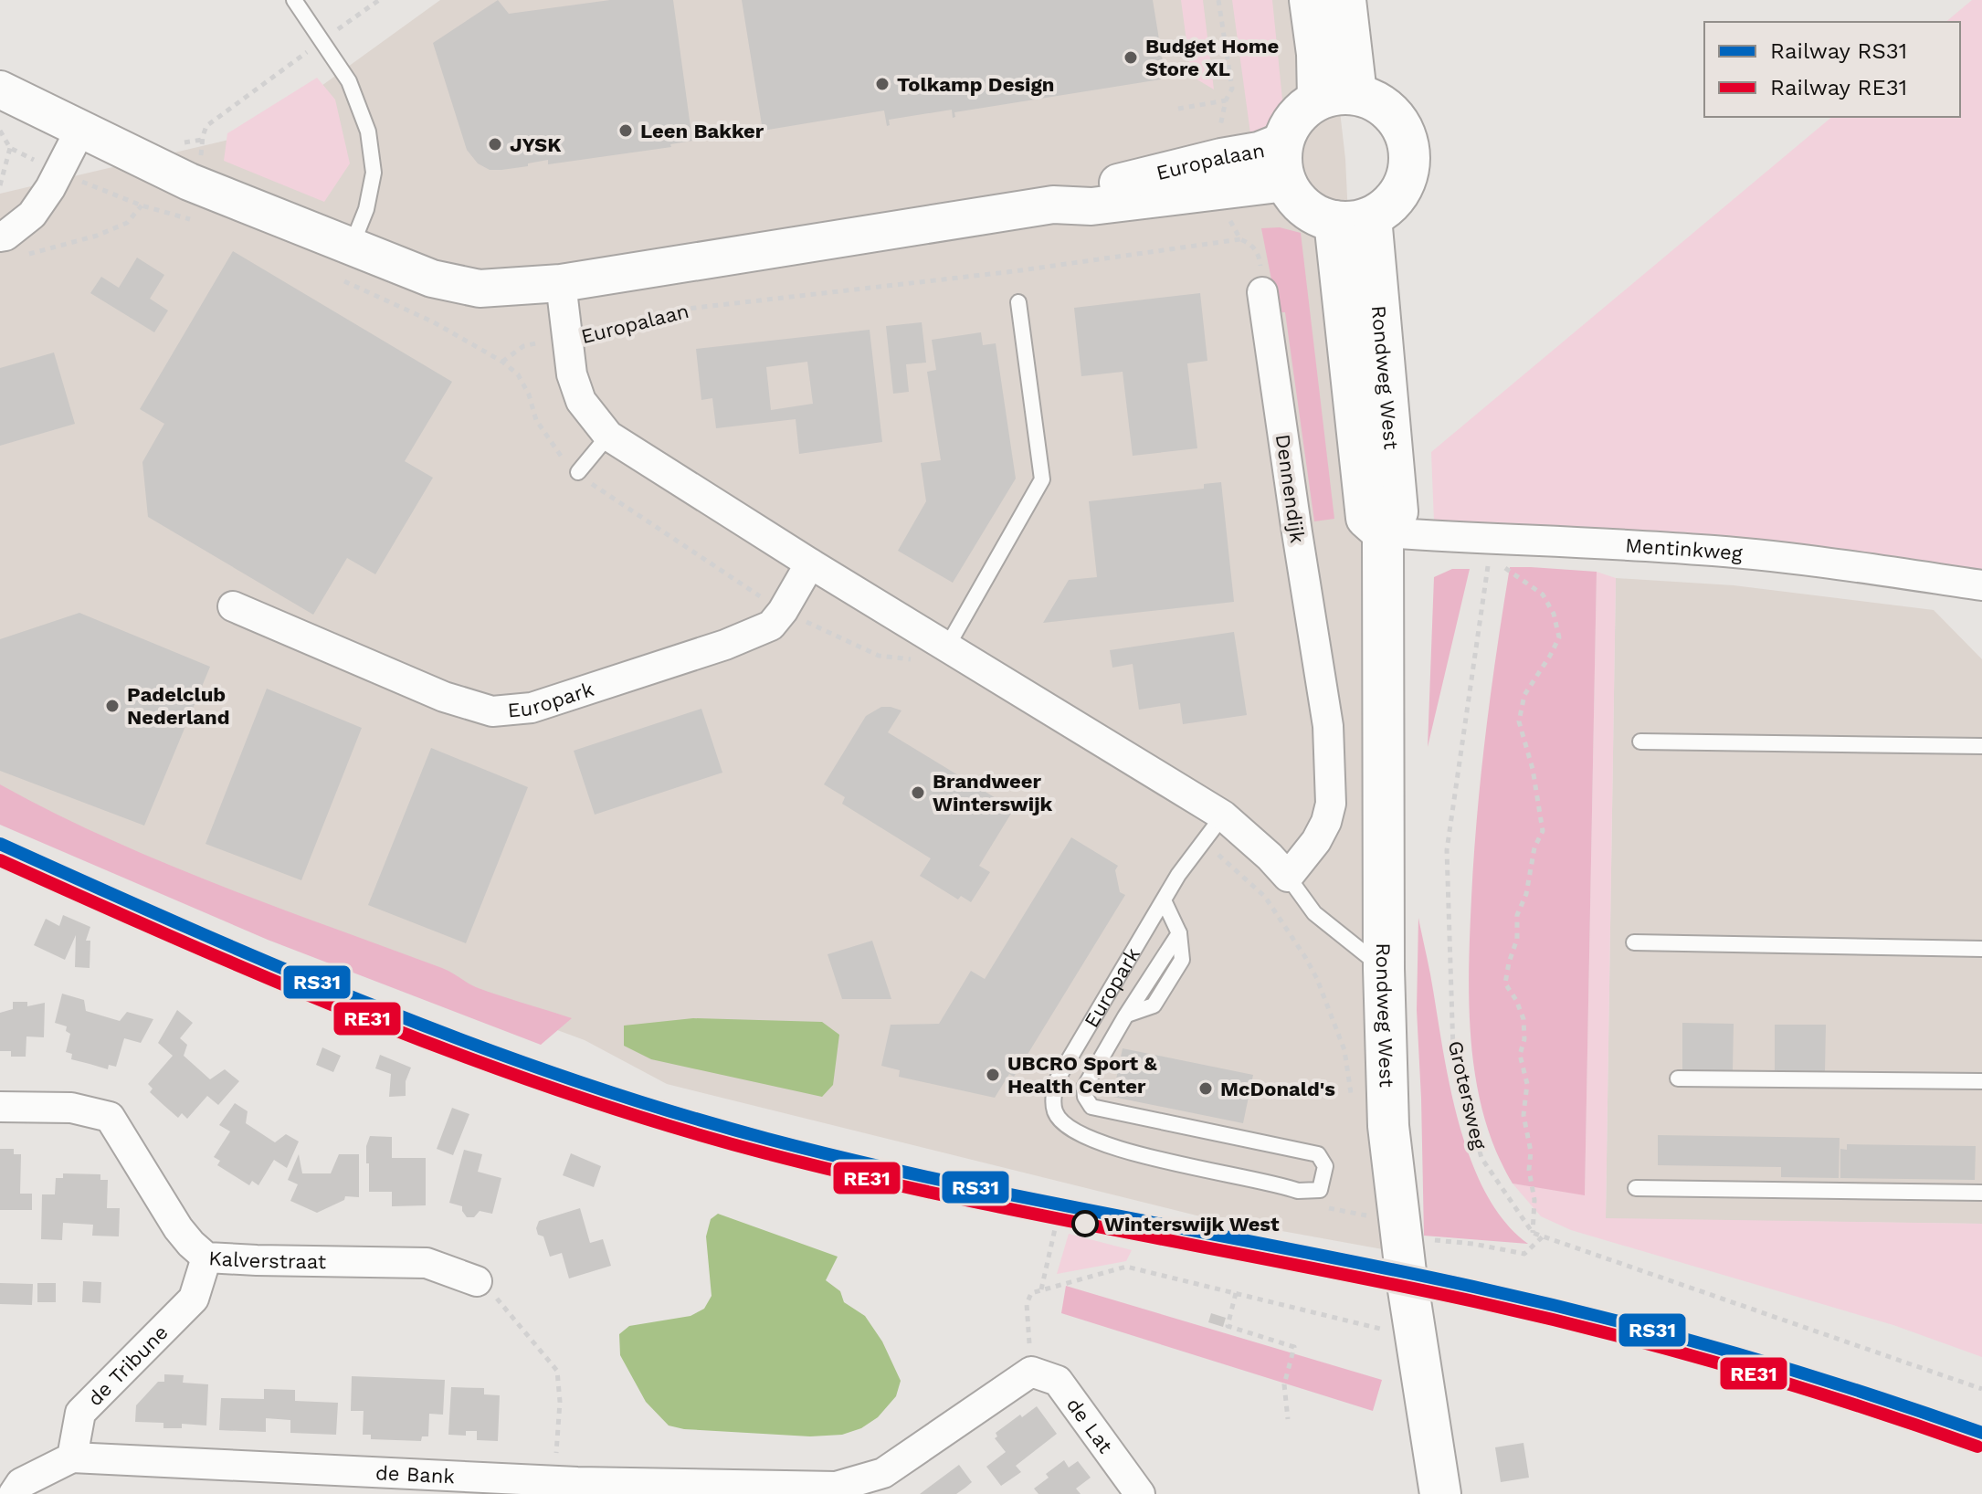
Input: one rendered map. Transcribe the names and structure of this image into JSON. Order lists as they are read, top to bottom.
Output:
{
  "streets": {
    "main road": ["Rondweg West"],
    "street": [
      "Europalaan",
      "Dennendijk",
      "Mentinkweg",
      "Europark",
      "Kalverstraat",
      "de Tribune",
      "de Lat",
      "de Bank"
    ],
    "path": ["Grotersweg"]
  },
  "crossings": [
    ["Europalaan", "Rondweg West"],
    ["Rondweg West", "Mentinkweg"],
    ["Rondweg West", "Europark"],
    ["Kalverstraat", "de Tribune"],
    ["de Tribune", "de Bank"],
    ["de Lat", "de Bank"]
  ],
  "places": [
    "Budget Home Store XL",
    "Tolkamp Design",
    "Leen Bakker",
    "JYSK",
    "Padelclub Nederland",
    "Brandweer Winterswijk",
    "UBCRO Sport & Health Center",
    "McDonald's",
    "Winterswijk West"
  ],
  "lines": ["rail line RS31", "rail line RE31"],
  "legend": ["Railway RS31", "Railway RE31"]
}
